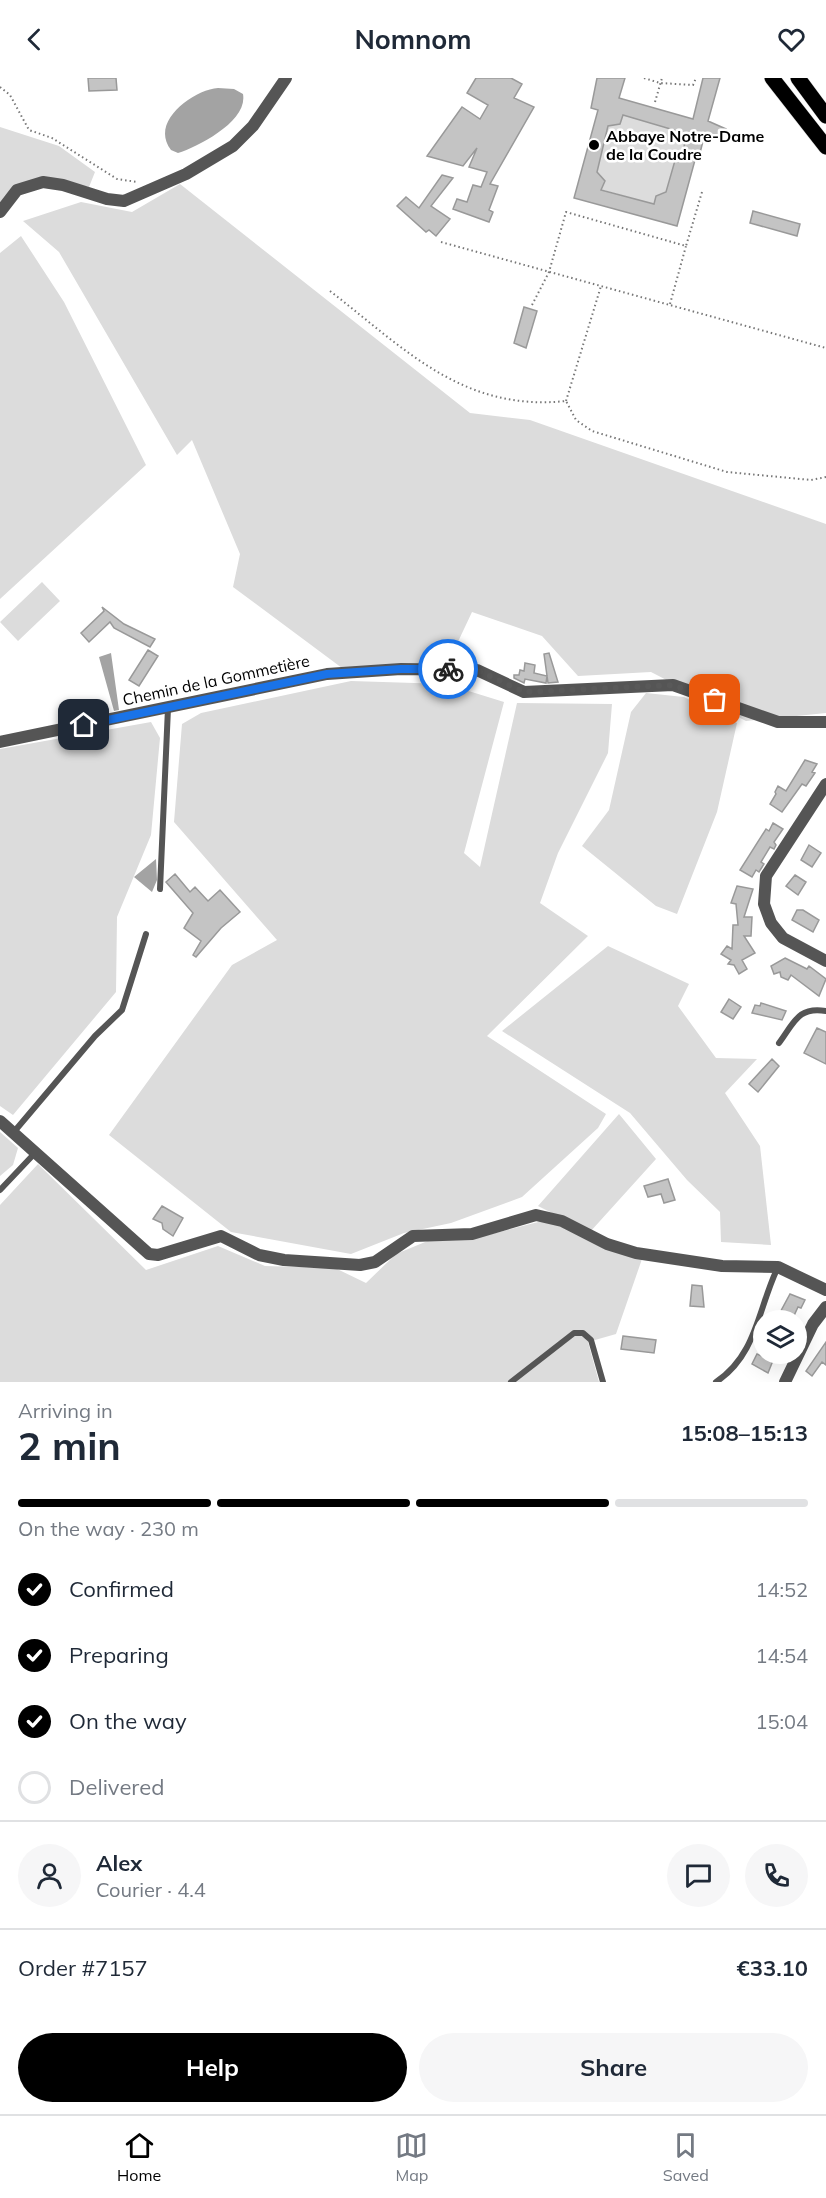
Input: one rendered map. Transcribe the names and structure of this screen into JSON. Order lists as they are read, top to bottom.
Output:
{
  "streets": {
    "street": ["Chemin de la Gommetière"]
  },
  "places": ["Abbaye Notre-Dame de la Coudre"],
  "page": {
    "header": "Nomnom",
    "heading": ["2 min", "Arriving in", "15:08–15:13"],
    "panel": [
      "Alex",
      "Courier · 4.4",
      "Order #7157",
      "€33.10"
    ],
    "bar": "On the way · 230 m",
    "list": [
      ["Confirmed", "14:52"],
      ["Preparing", "14:54"],
      ["On the way", "15:04"],
      "Delivered"
    ],
    "buttons": ["Help", "Share"],
    "tabs": ["Home", "Map", "Saved"]
  }
}
